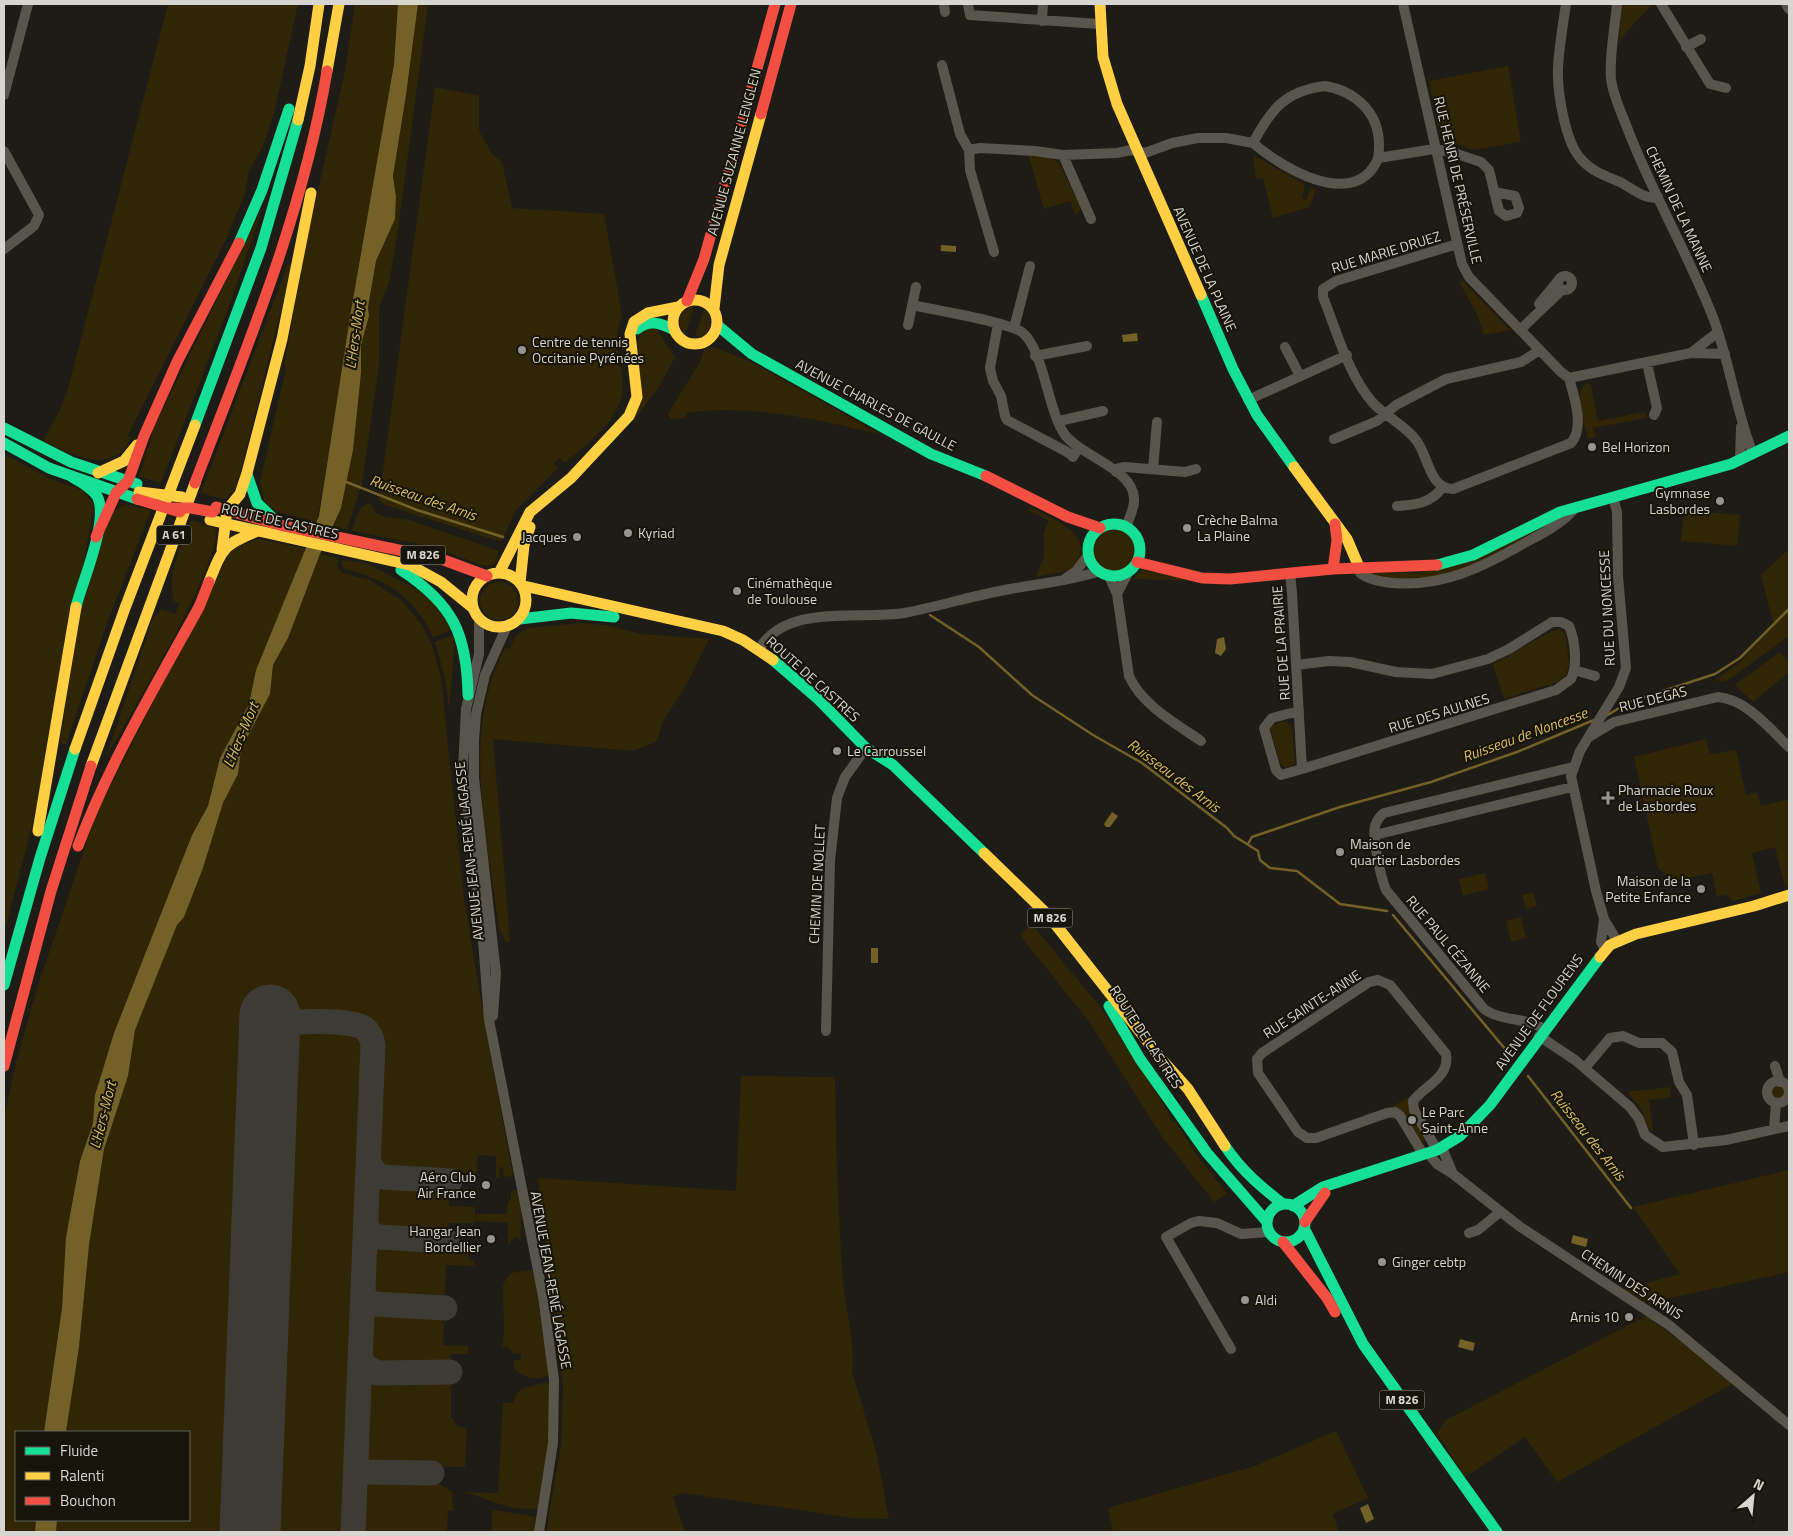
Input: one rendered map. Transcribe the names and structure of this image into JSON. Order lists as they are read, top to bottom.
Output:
{
  "streets": {
    "main road": [
      "AVENUE SUZANNE LENGLEN",
      "AVENUE DE LA PLAINE",
      "AVENUE CHARLES DE GAULLE",
      "ROUTE DE CASTRES",
      "A 61",
      "M 826",
      "AVENUE DE FLOURENS"
    ],
    "street": [
      "RUE HENRI DE PRÉSERVILLE",
      "CHEMIN DE LA MANNE",
      "RUE MARIE DRUEZ",
      "RUE DU NONCESSE",
      "RUE DE LA PRAIRIE",
      "RUE DEGAS",
      "RUE DES AULNES",
      "AVENUE JEAN-RENÉ LAGASSE",
      "CHEMIN DE NOLLET",
      "RUE PAUL CÉZANNE",
      "RUE SAINTE-ANNE",
      "CHEMIN DES ARNIS"
    ]
  },
  "crossings": [
    ["AVENUE SUZANNE LENGLEN", "AVENUE CHARLES DE GAULLE"],
    ["RUE HENRI DE PRÉSERVILLE", "RUE MARIE DRUEZ"],
    ["ROUTE DE CASTRES", "M 826"],
    ["ROUTE DE CASTRES", "AVENUE JEAN-RENÉ LAGASSE"],
    ["ROUTE DE CASTRES", "CHEMIN DE NOLLET"],
    ["ROUTE DE CASTRES", "AVENUE DE FLOURENS"],
    ["M 826", "AVENUE DE FLOURENS"],
    ["RUE DU NONCESSE", "RUE DEGAS"],
    ["RUE DE LA PRAIRIE", "RUE DES AULNES"],
    ["RUE PAUL CÉZANNE", "AVENUE DE FLOURENS"],
    ["RUE SAINTE-ANNE", "AVENUE DE FLOURENS"],
    ["RUE SAINTE-ANNE", "CHEMIN DES ARNIS"],
    ["AVENUE DE FLOURENS", "CHEMIN DES ARNIS"]
  ],
  "water": ["L'Hers-Mort", "Ruisseau des Arnis", "Ruisseau de Noncesse"],
  "places": {
    "other": [
      "Centre de tennis Occitanie Pyrénées",
      "Bel Horizon",
      "Gymnase Lasbordes",
      "Crèche Balma La Plaine",
      "Kyriad",
      "Jacques",
      "Cinémathèque de Toulouse",
      "Le Carroussel",
      "Maison de quartier Lasbordes",
      "Maison de la Petite Enfance",
      "Le Parc Saint-Anne",
      "Aéro Club Air France",
      "Hangar Jean Bordellier",
      "Ginger cebtp",
      "Aldi",
      "Arnis 10"
    ],
    "health": ["Pharmacie Roux de Lasbordes"]
  },
  "legend": ["Fluide", "Ralenti", "Bouchon"],
  "north": "top right"
}
